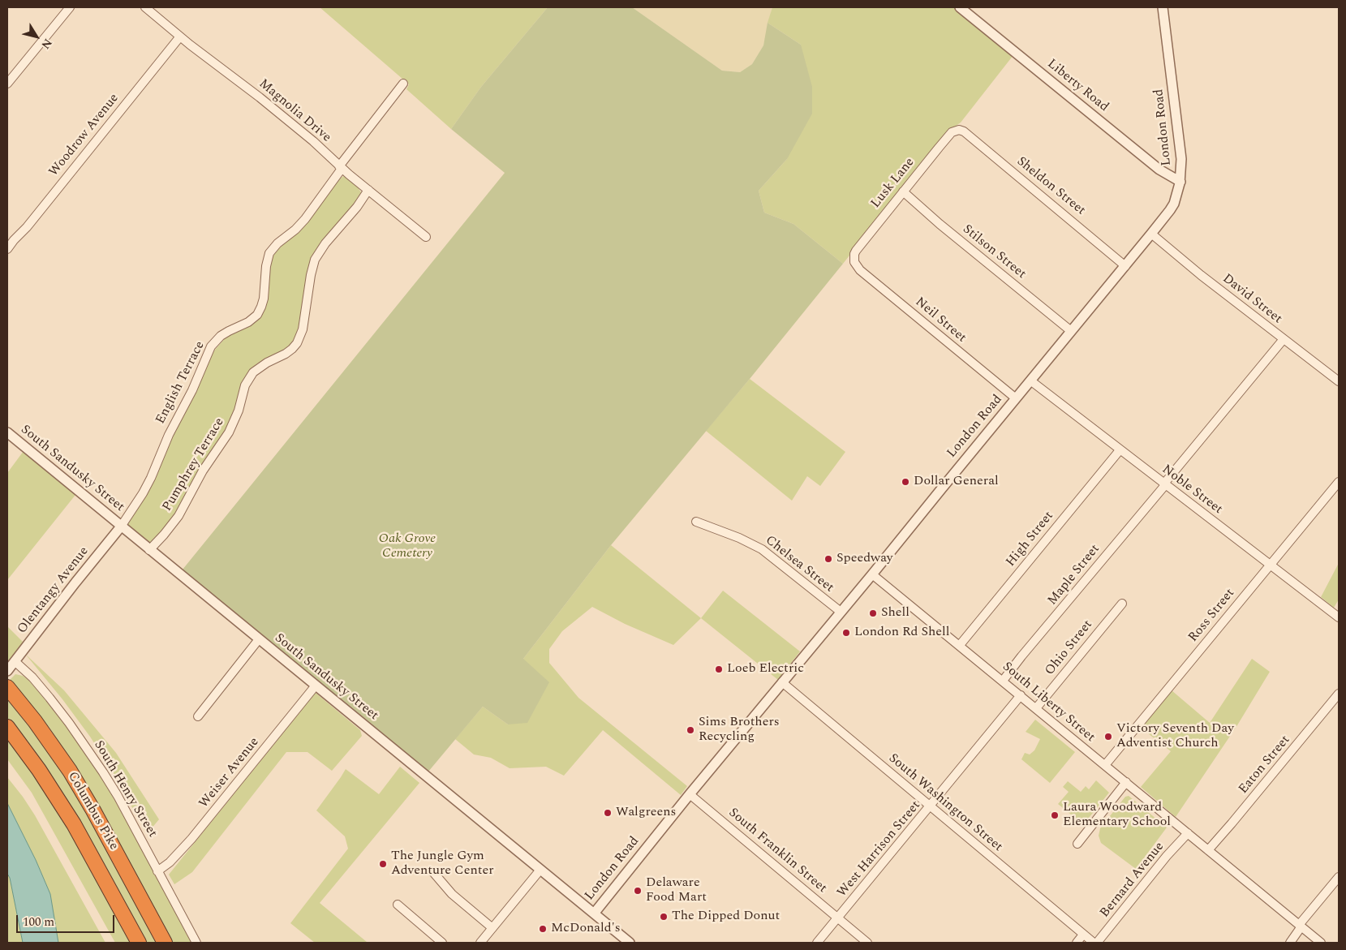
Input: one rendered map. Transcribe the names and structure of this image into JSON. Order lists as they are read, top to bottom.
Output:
{
  "streets": {
    "highway": ["Columbus Pike"],
    "street": [
      "Liberty Road",
      "Magnolia Drive",
      "London Road",
      "Woodrow Avenue",
      "Lusk Lane",
      "Sheldon Street",
      "Stilson Street",
      "David Street",
      "Neil Street",
      "English Terrace",
      "Pumphrey Terrace",
      "South Sandusky Street",
      "Noble Street",
      "High Street",
      "Chelsea Street",
      "Maple Street",
      "Olentangy Avenue",
      "Ross Street",
      "Ohio Street",
      "South Liberty Street",
      "Eaton Street",
      "Weiser Avenue",
      "South Henry Street",
      "South Washington Street",
      "West Harrison Street",
      "South Franklin Street",
      "Bernard Avenue"
    ]
  },
  "crossings": [
    ["Liberty Road", "London Road"],
    ["Magnolia Drive", "Woodrow Avenue"],
    ["Magnolia Drive", "English Terrace"],
    ["Magnolia Drive", "Pumphrey Terrace"],
    ["London Road", "Sheldon Street"],
    ["London Road", "Stilson Street"],
    ["London Road", "David Street"],
    ["London Road", "Neil Street"],
    ["London Road", "South Sandusky Street"],
    ["London Road", "Noble Street"],
    ["London Road", "Chelsea Street"],
    ["London Road", "South Liberty Street"],
    ["London Road", "South Washington Street"],
    ["London Road", "South Franklin Street"],
    ["Lusk Lane", "Sheldon Street"],
    ["Lusk Lane", "Stilson Street"],
    ["Lusk Lane", "Neil Street"],
    ["David Street", "Maple Street"],
    ["English Terrace", "South Sandusky Street"],
    ["English Terrace", "Olentangy Avenue"],
    ["Pumphrey Terrace", "South Sandusky Street"],
    ["South Sandusky Street", "Olentangy Avenue"],
    ["South Sandusky Street", "Weiser Avenue"],
    ["Noble Street", "High Street"],
    ["Noble Street", "Maple Street"],
    ["Noble Street", "Ross Street"],
    ["High Street", "South Liberty Street"],
    ["Maple Street", "South Liberty Street"],
    ["Olentangy Avenue", "South Henry Street"],
    ["Ross Street", "South Liberty Street"],
    ["Ohio Street", "South Liberty Street"],
    ["South Liberty Street", "Eaton Street"],
    ["South Liberty Street", "West Harrison Street"],
    ["South Liberty Street", "Bernard Avenue"],
    ["Weiser Avenue", "South Henry Street"],
    ["South Washington Street", "West Harrison Street"],
    ["West Harrison Street", "South Franklin Street"]
  ],
  "parks": ["Oak Grove Cemetery"],
  "places": [
    "Dollar General",
    "Speedway",
    "Shell",
    "London Rd Shell",
    "Loeb Electric",
    "Sims Brothers Recycling",
    "Victory Seventh Day Adventist Church",
    "Walgreens",
    "Laura Woodward Elementary School",
    "The Jungle Gym Adventure Center",
    "Delaware Food Mart",
    "The Dipped Donut",
    "McDonald's"
  ],
  "scale_bar": "100 m",
  "north": "bottom right"
}
